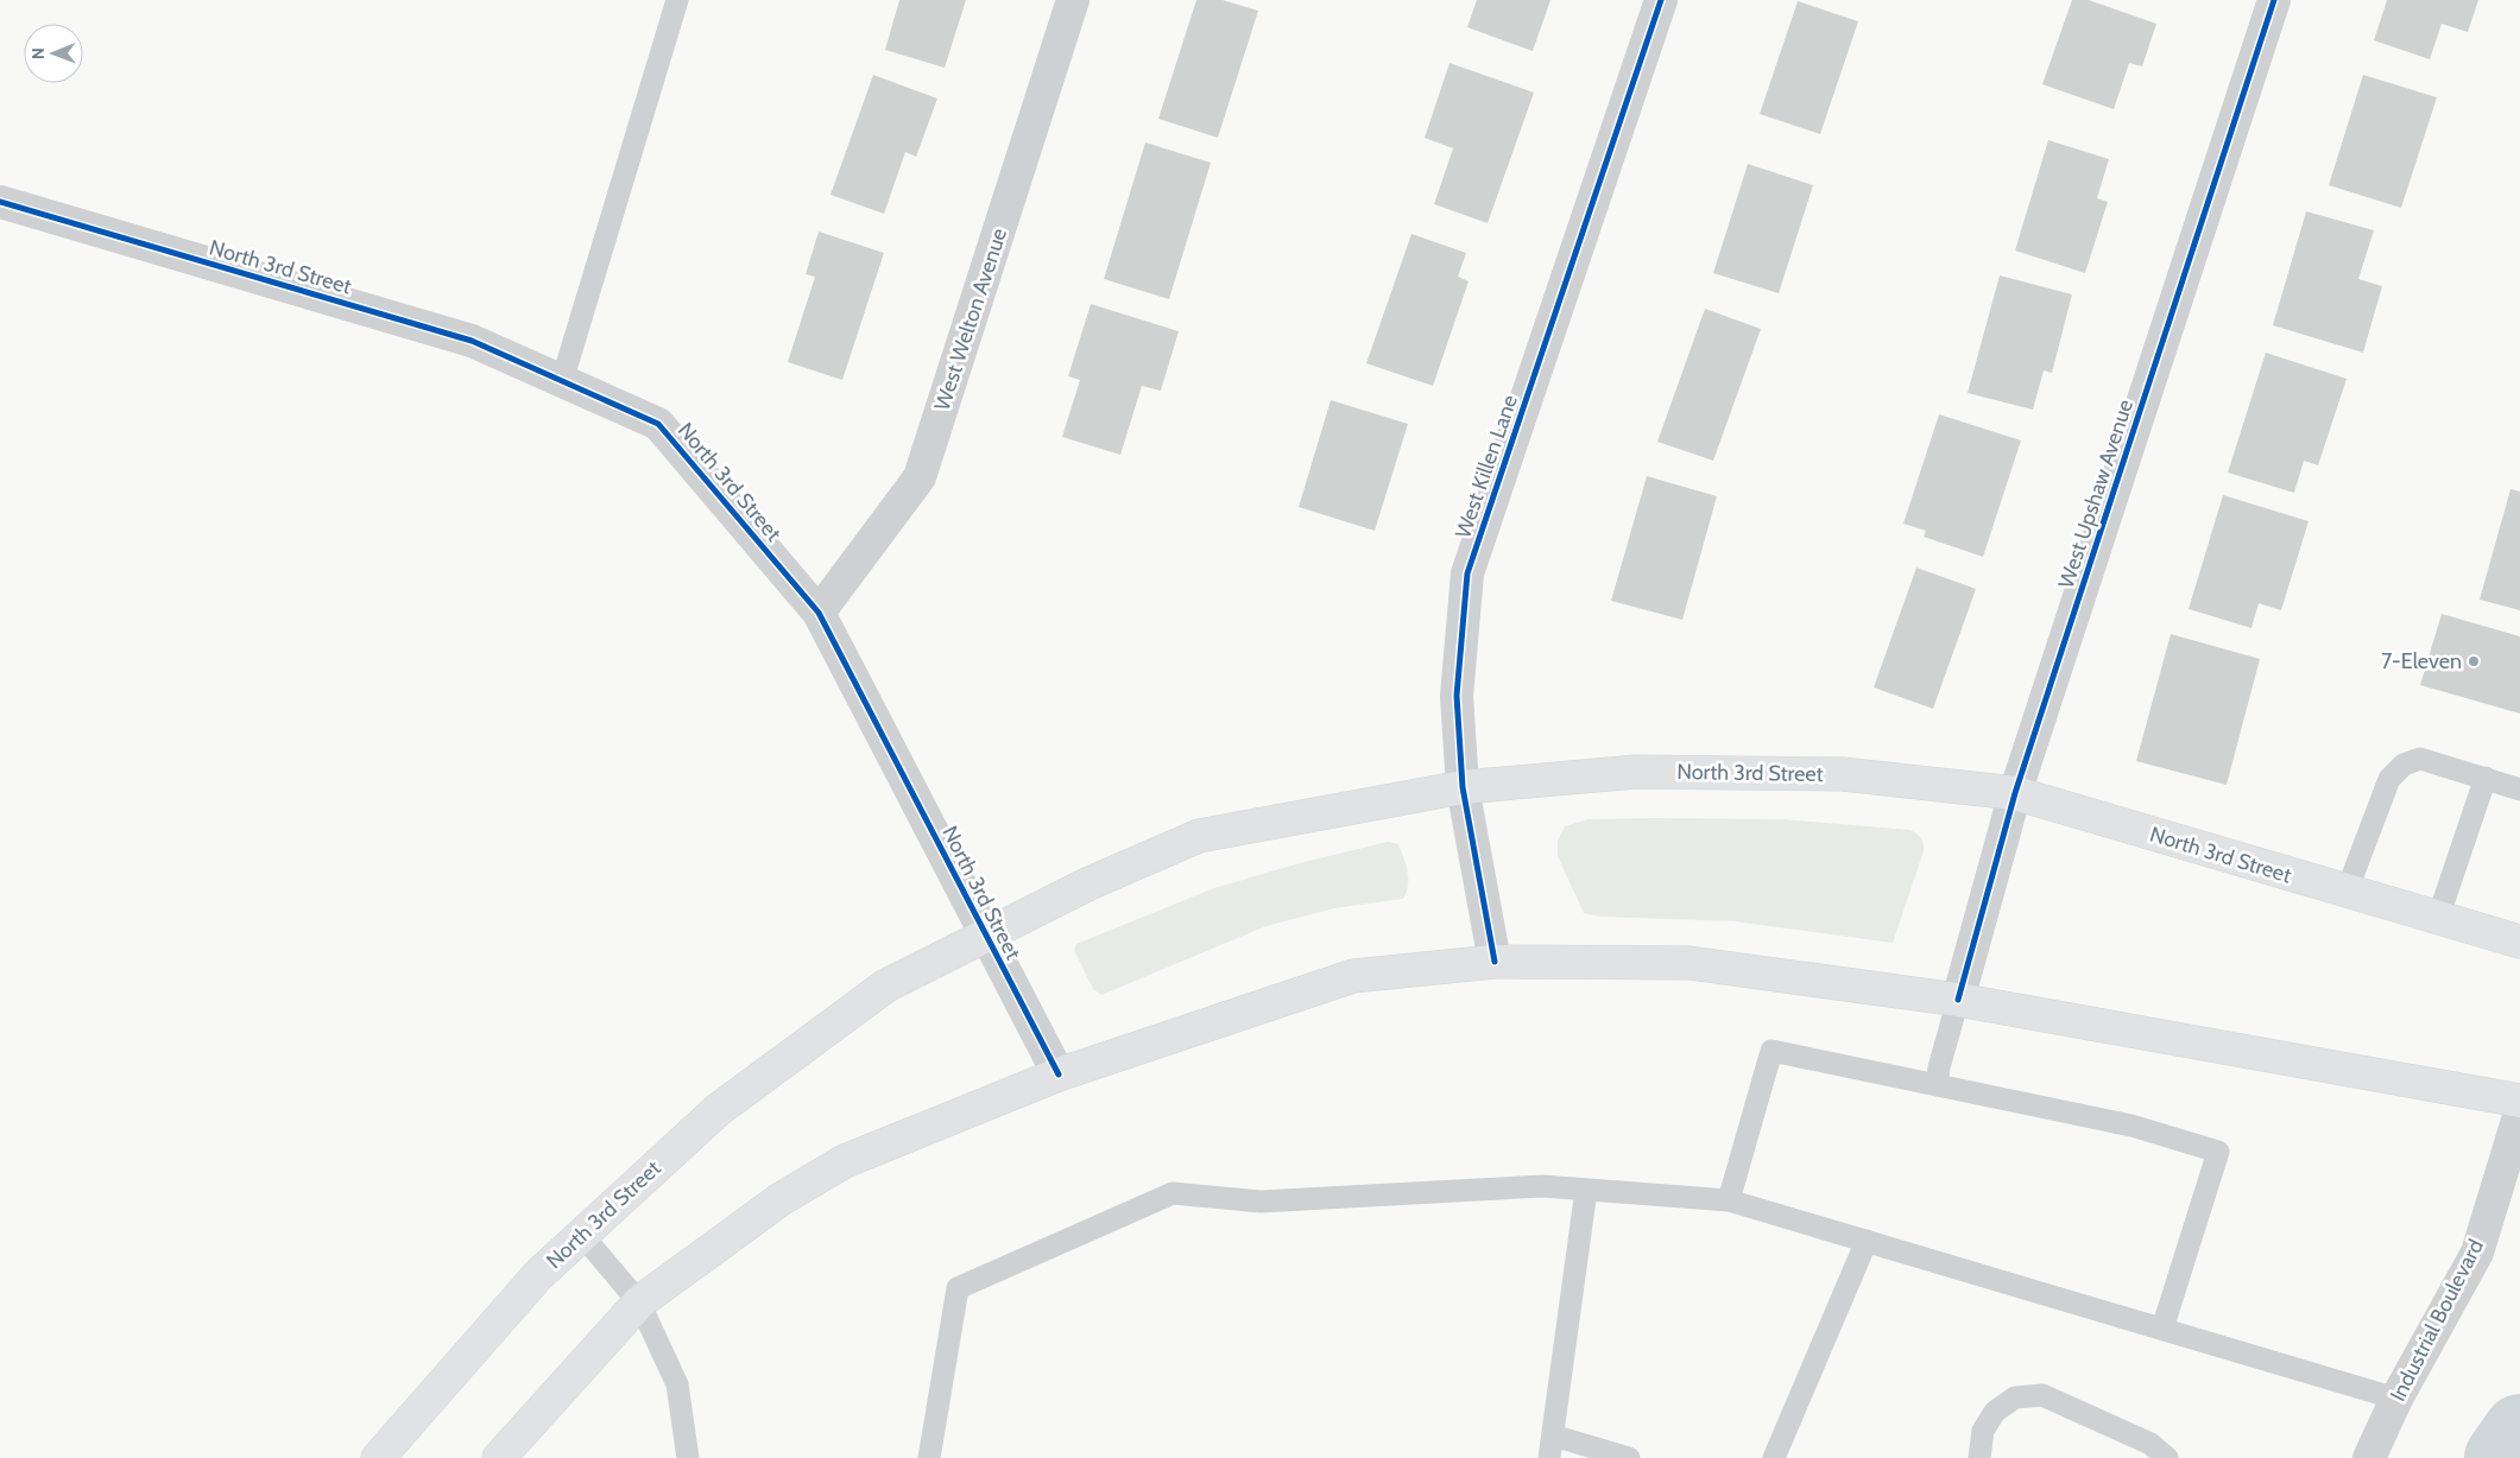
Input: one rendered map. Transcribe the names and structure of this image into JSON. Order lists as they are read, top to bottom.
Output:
{
  "streets": {
    "main road": ["North 3rd Street"],
    "street": [
      "West Welton Avenue",
      "West Killen Lane",
      "West Upshaw Avenue",
      "Industrial Boulevard"
    ]
  },
  "crossings": [
    ["North 3rd Street", "West Welton Avenue"],
    ["North 3rd Street", "West Killen Lane"],
    ["North 3rd Street", "West Upshaw Avenue"]
  ],
  "places": ["7-Eleven"],
  "north": "left"
}
